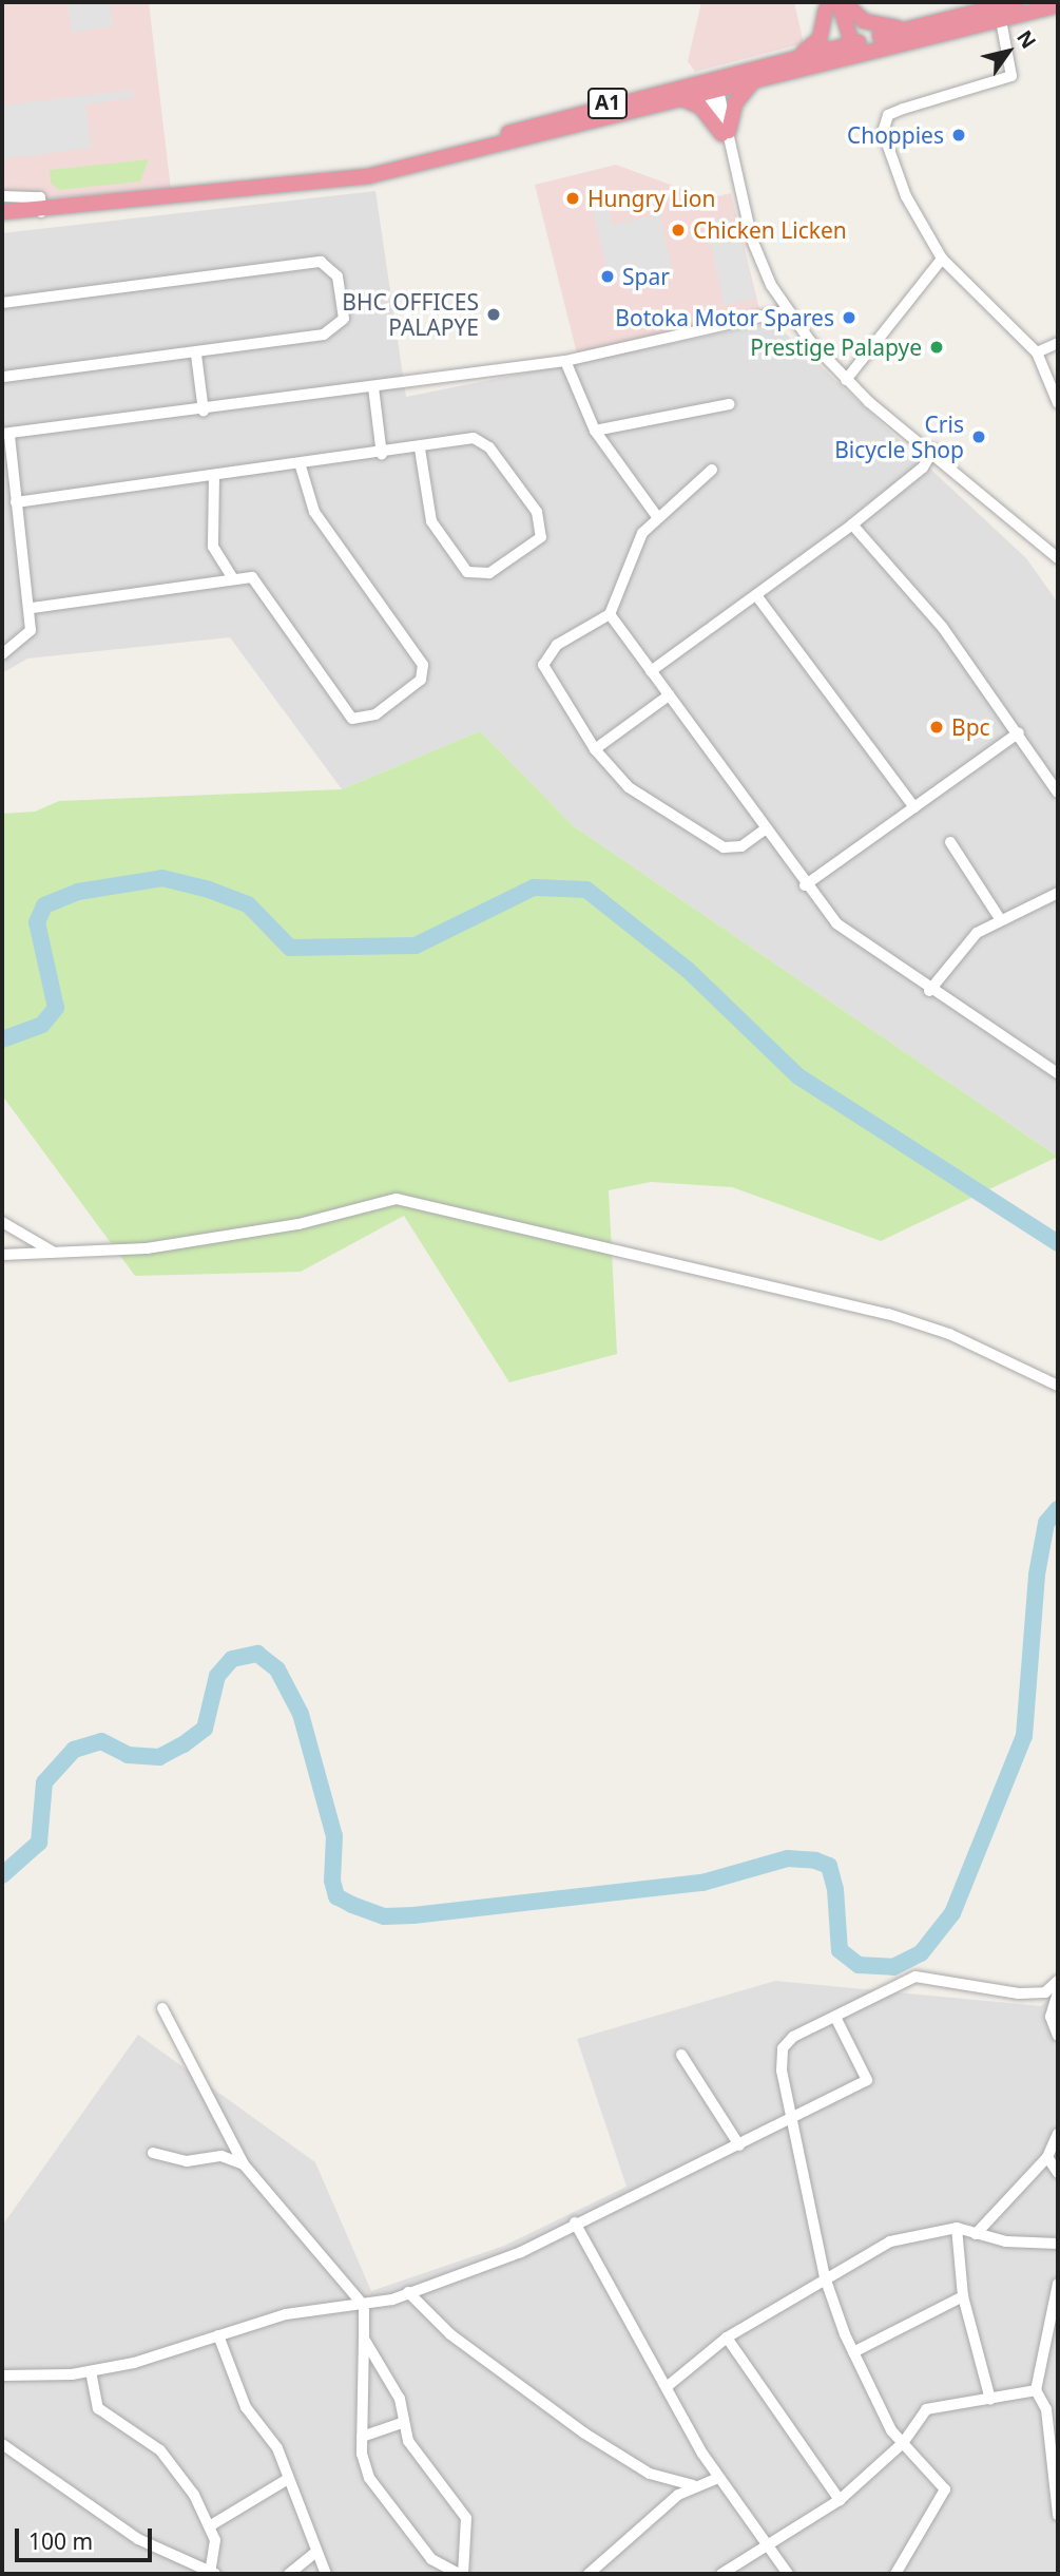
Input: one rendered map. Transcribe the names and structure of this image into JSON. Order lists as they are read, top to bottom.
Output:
{
  "streets": {
    "highway": ["A1"]
  },
  "places": [
    "Choppies",
    "Hungry Lion",
    "Chicken Licken",
    "Spar",
    "BHC OFFICES PALAPYE",
    "Botoka Motor Spares",
    "Prestige Palapye",
    "Cris Bicycle Shop",
    "Bpc"
  ],
  "scale_bar": "100 m",
  "north": "top right"
}
